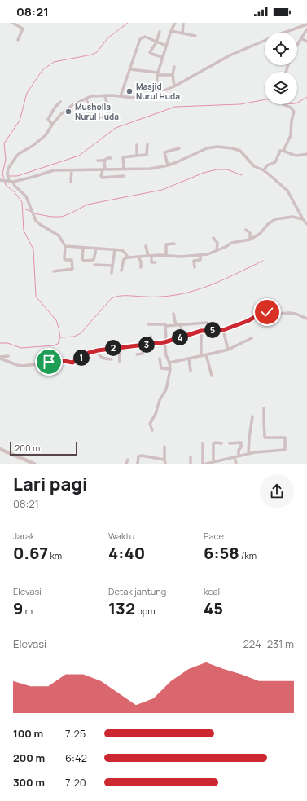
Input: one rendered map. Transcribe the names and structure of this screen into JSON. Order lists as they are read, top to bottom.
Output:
{
  "places": ["Masjid Nurul Huda", "Musholla Nurul Huda"],
  "scale_bar": "200 m",
  "page": {
    "status": "08:21",
    "pins": [
      "5",
      "4",
      "3",
      "2",
      "1"
    ],
    "scale": "200 m",
    "heading": ["Lari pagi", "08:21"],
    "stats": [
      ["Jarak", "0.67 km"],
      ["Waktu", "4:40"],
      ["Pace", "6:58 /km"],
      ["Elevasi", "9 m"],
      ["Detak jantung", "132 bpm"],
      ["kcal", "45"]
    ],
    "chart": ["Elevasi", "224–231 m"],
    "list": [
      {
        "name": "100 m",
        "note": "7:25"
      },
      {
        "name": "200 m",
        "note": "6:42"
      },
      {
        "name": "300 m",
        "note": "7:20"
      }
    ]
  }
}
